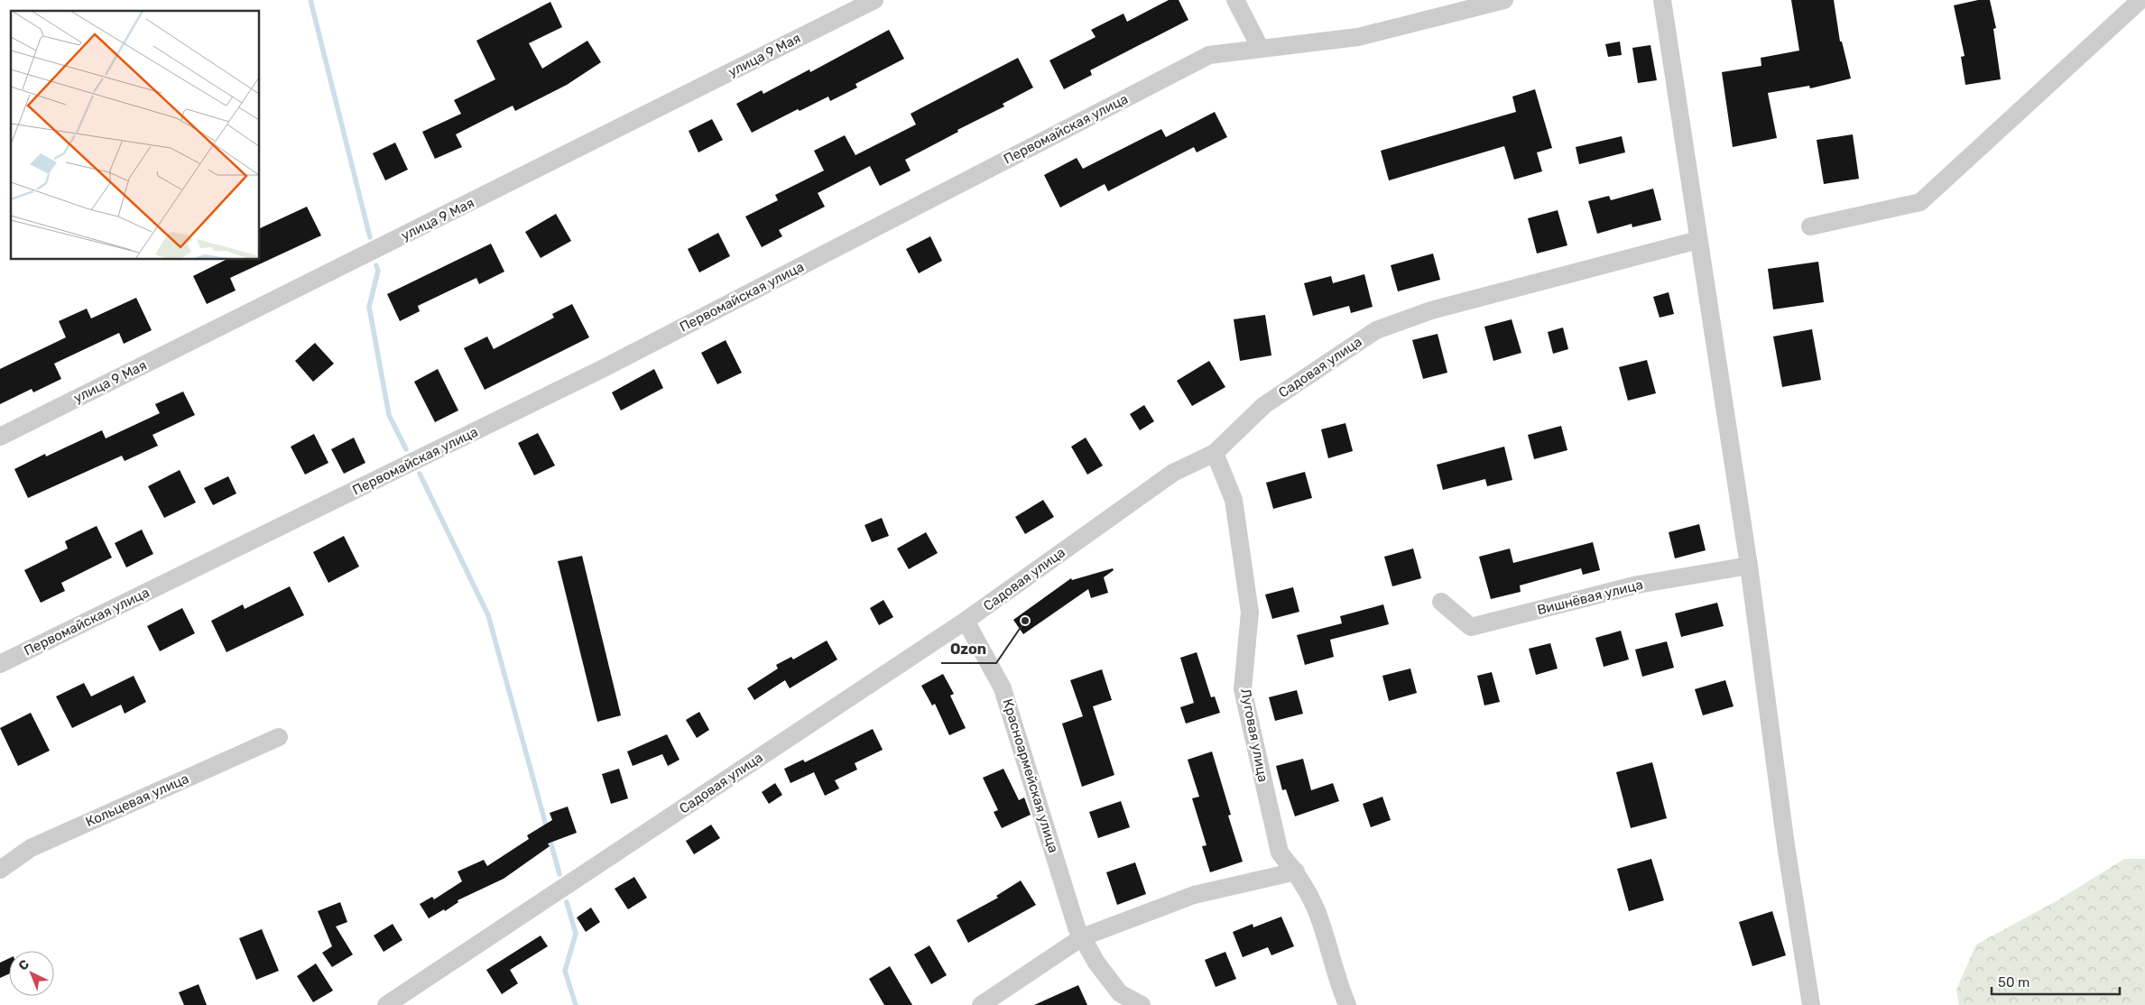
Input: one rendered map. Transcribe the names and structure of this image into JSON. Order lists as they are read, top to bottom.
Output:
{
  "streets": {
    "street": [
      "улица 9 Мая",
      "Первомайская улица",
      "Садовая улица",
      "Вишнёвая улица",
      "Луговая улица",
      "Красноармейская улица",
      "Кольцевая улица"
    ]
  },
  "crossings": [
    ["Садовая улица", "Луговая улица"],
    ["Садовая улица", "Красноармейская улица"]
  ],
  "places": ["Ozon"],
  "scale_bar": "50 m",
  "north": "top left"
}
